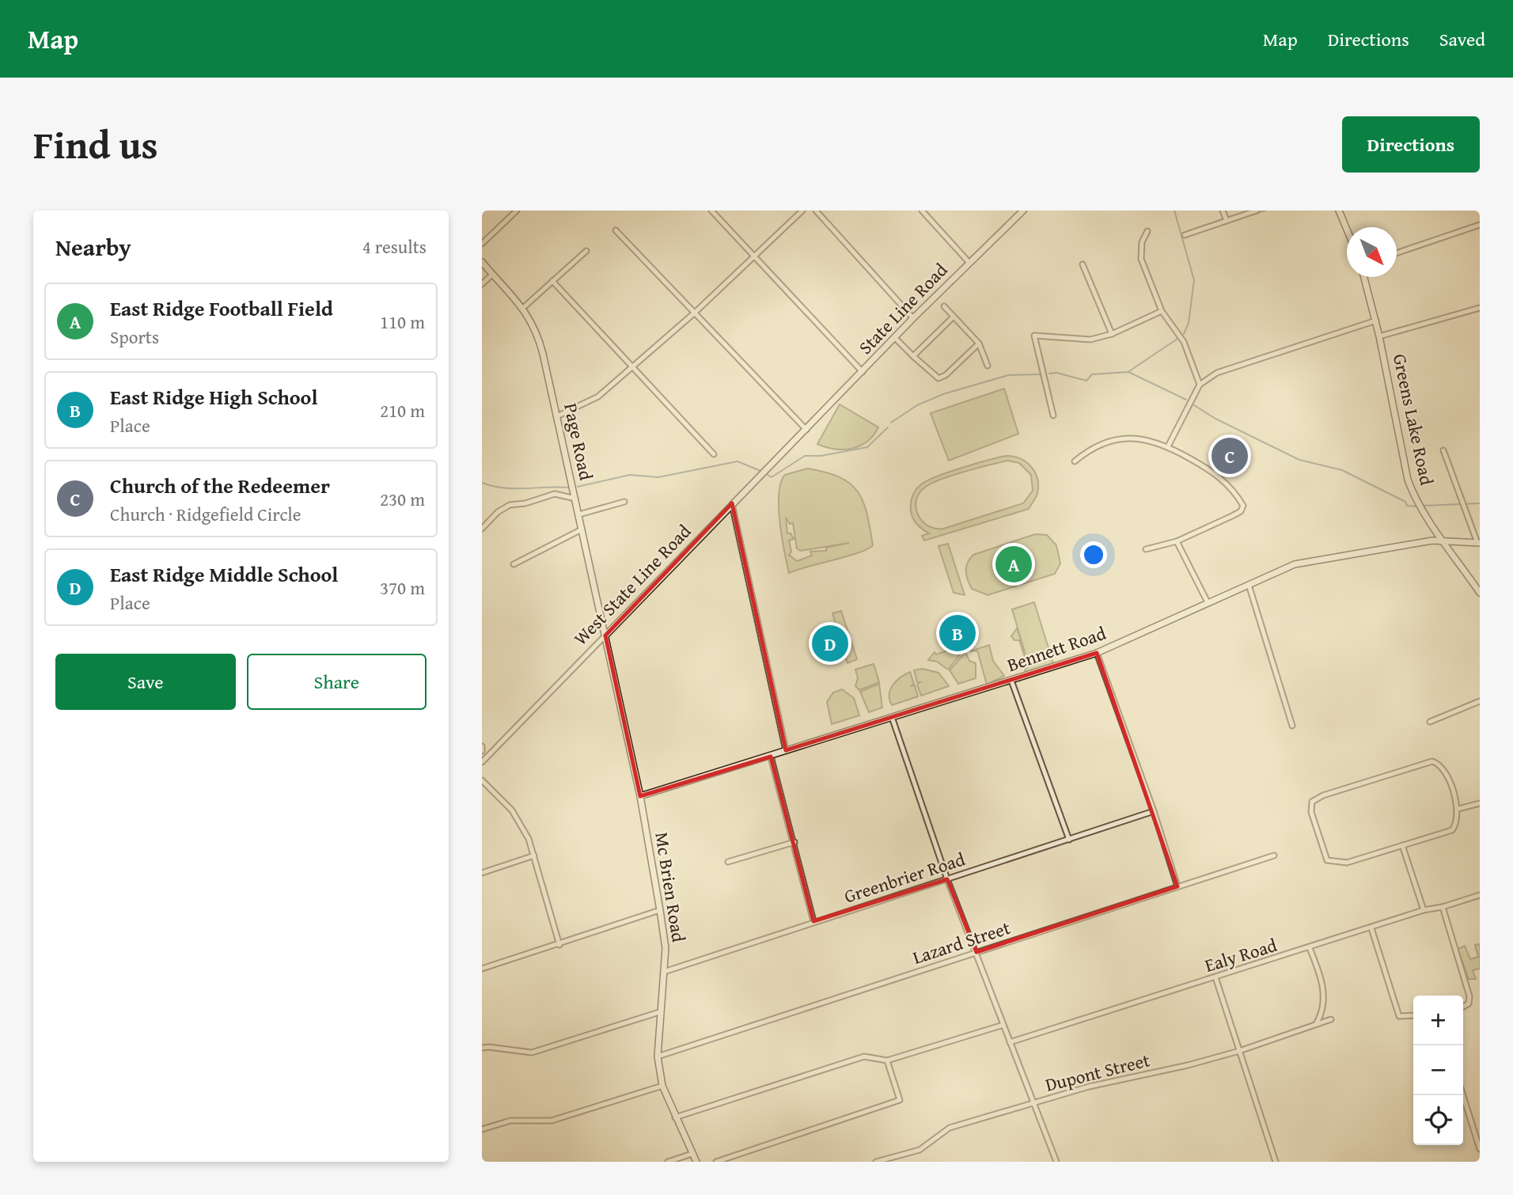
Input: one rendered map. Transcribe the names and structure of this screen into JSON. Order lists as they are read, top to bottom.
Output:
{
  "streets": {
    "street": [
      "State Line Road",
      "Greens Lake Road",
      "Page Road",
      "West State Line Road",
      "Bennett Road",
      "Greenbrier Road",
      "Mc Brien Road",
      "Lazard Street",
      "Ealy Road",
      "Dupont Street"
    ]
  },
  "crossings": [
    ["State Line Road", "West State Line Road"],
    ["Greens Lake Road", "Bennett Road"],
    ["Page Road", "West State Line Road"],
    ["Page Road", "Mc Brien Road"],
    ["Bennett Road", "Mc Brien Road"],
    ["Greenbrier Road", "Mc Brien Road"],
    ["Mc Brien Road", "Lazard Street"]
  ],
  "north": "bottom right",
  "page": {
    "header": "Map",
    "nav": ["Map", "Directions", "Saved"],
    "title": "Find us",
    "buttons": [
      "Directions",
      ["Save", "Share"]
    ],
    "heading": ["Nearby", "4 results"],
    "list": [
      {
        "mark": "A",
        "name": "East Ridge Football Field",
        "note": "Sports",
        "value": "110 m"
      },
      {
        "mark": "B",
        "name": "East Ridge High School",
        "note": "Place",
        "value": "210 m"
      },
      {
        "mark": "C",
        "name": "Church of the Redeemer",
        "note": "Church · Ridgefield Circle",
        "value": "230 m"
      },
      {
        "mark": "D",
        "name": "East Ridge Middle School",
        "note": "Place",
        "value": "370 m"
      }
    ],
    "pins": [
      "C",
      "A",
      "B",
      "D"
    ],
    "map_buttons": ["+", "−"]
  }
}
